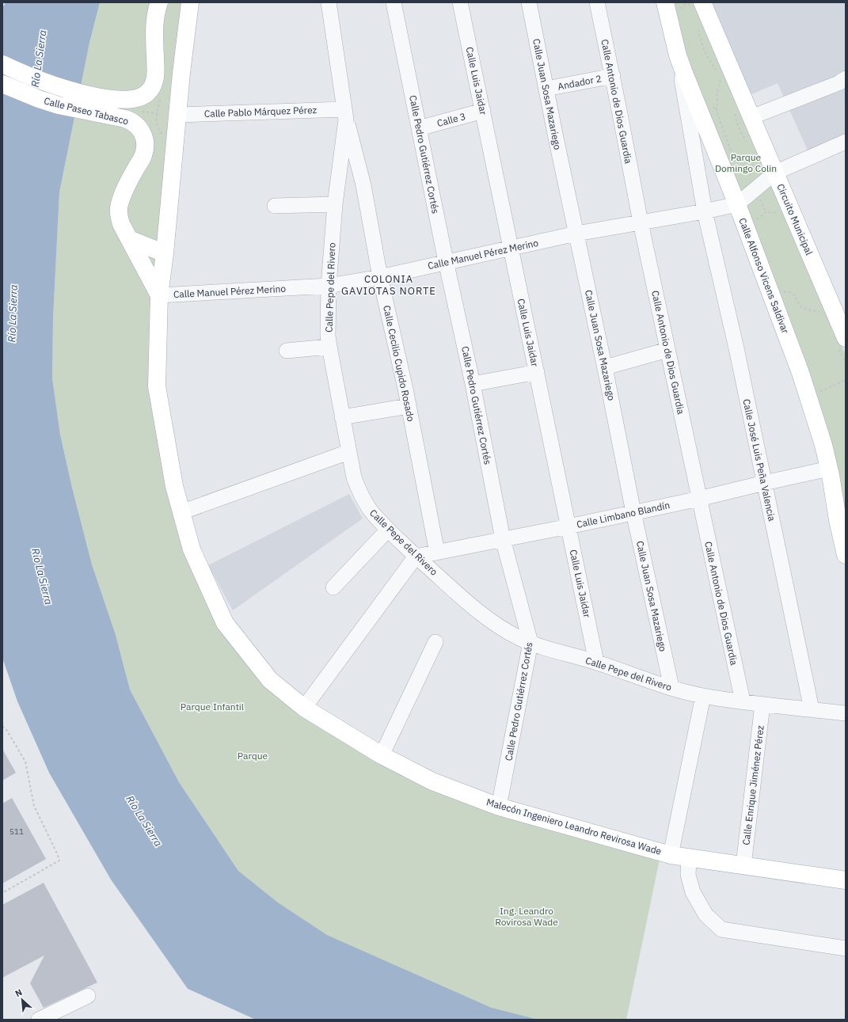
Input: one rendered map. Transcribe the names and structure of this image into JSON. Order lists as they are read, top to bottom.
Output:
{
  "streets": {
    "main road": [
      "Calle Paseo Tabasco",
      "Circuito Municipal",
      "Calle Alfonso Vicens Saldivar",
      "Malecón Ingeniero Leandro Revirosa Wade"
    ],
    "street": [
      "Calle Luis Jaidar",
      "Andador 2",
      "Calle Juan Sosa Mazariego",
      "Calle Antonio de Dios Guardia",
      "Calle Pablo Márquez Pérez",
      "Calle 3",
      "Calle Pedro Gutiérrez Cortés",
      "Calle Manuel Pérez Merino",
      "Calle Pepe del Rivero",
      "Calle Cecilio Cupido Rosado",
      "Calle José Luis Peña Valencia",
      "Calle Limbano Blandín",
      "Calle Enrique Jiménez Pérez"
    ]
  },
  "crossings": [
    ["Calle Luis Jaidar", "Calle 3"],
    ["Calle Luis Jaidar", "Calle Manuel Pérez Merino"],
    ["Calle Luis Jaidar", "Calle Pepe del Rivero"],
    ["Calle Luis Jaidar", "Calle Limbano Blandín"],
    ["Andador 2", "Calle Juan Sosa Mazariego"],
    ["Andador 2", "Calle Antonio de Dios Guardia"],
    ["Calle Juan Sosa Mazariego", "Calle Manuel Pérez Merino"],
    ["Calle Juan Sosa Mazariego", "Calle Pepe del Rivero"],
    ["Calle Juan Sosa Mazariego", "Calle Limbano Blandín"],
    ["Calle Antonio de Dios Guardia", "Calle Manuel Pérez Merino"],
    ["Calle Antonio de Dios Guardia", "Calle Pepe del Rivero"],
    ["Calle Antonio de Dios Guardia", "Calle Limbano Blandín"],
    ["Calle Paseo Tabasco", "Calle Manuel Pérez Merino"],
    ["Calle Paseo Tabasco", "Malecón Ingeniero Leandro Revirosa Wade"],
    ["Calle Pablo Márquez Pérez", "Calle Pepe del Rivero"],
    ["Calle Pablo Márquez Pérez", "Calle Cecilio Cupido Rosado"],
    ["Calle Pablo Márquez Pérez", "Malecón Ingeniero Leandro Revirosa Wade"],
    ["Calle 3", "Calle Pedro Gutiérrez Cortés"],
    ["Calle Pedro Gutiérrez Cortés", "Calle Manuel Pérez Merino"],
    ["Calle Pedro Gutiérrez Cortés", "Calle Pepe del Rivero"],
    ["Calle Pedro Gutiérrez Cortés", "Calle Limbano Blandín"],
    ["Calle Pedro Gutiérrez Cortés", "Malecón Ingeniero Leandro Revirosa Wade"],
    ["Circuito Municipal", "Calle Manuel Pérez Merino"],
    ["Calle Manuel Pérez Merino", "Calle Alfonso Vicens Saldivar"],
    ["Calle Manuel Pérez Merino", "Calle Pepe del Rivero"],
    ["Calle Manuel Pérez Merino", "Calle Cecilio Cupido Rosado"],
    ["Calle Manuel Pérez Merino", "Calle José Luis Peña Valencia"],
    ["Calle Manuel Pérez Merino", "Malecón Ingeniero Leandro Revirosa Wade"],
    ["Calle Alfonso Vicens Saldivar", "Calle José Luis Peña Valencia"],
    ["Calle Alfonso Vicens Saldivar", "Calle Limbano Blandín"],
    ["Calle Pepe del Rivero", "Calle Cecilio Cupido Rosado"],
    ["Calle Pepe del Rivero", "Calle José Luis Peña Valencia"],
    ["Calle Pepe del Rivero", "Calle Limbano Blandín"],
    ["Calle Pepe del Rivero", "Calle Enrique Jiménez Pérez"],
    ["Calle Cecilio Cupido Rosado", "Calle Limbano Blandín"],
    ["Calle José Luis Peña Valencia", "Calle Limbano Blandín"],
    ["Calle Enrique Jiménez Pérez", "Malecón Ingeniero Leandro Revirosa Wade"]
  ],
  "districts": ["COLONIA GAVIOTAS NORTE"],
  "water": ["Río La Sierra"],
  "parks": [
    "Parque Domingo Colin",
    "Parque Infantil",
    "Parque",
    "Ing. Leandro Rovirosa Wade"
  ],
  "house_numbers": ["511"],
  "north": "top left"
}
